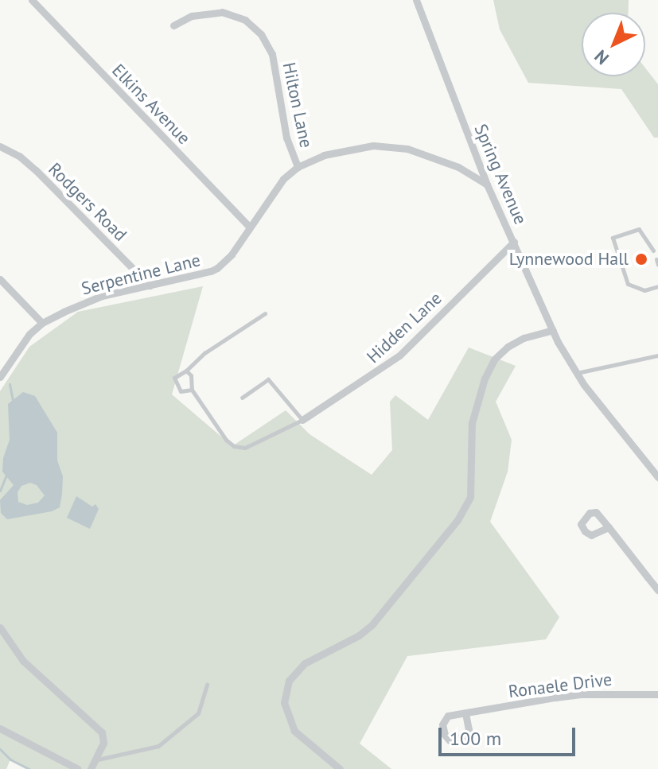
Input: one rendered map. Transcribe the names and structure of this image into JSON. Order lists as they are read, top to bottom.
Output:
{
  "streets": {
    "street": [
      "Elkins Avenue",
      "Hilton Lane",
      "Spring Avenue",
      "Rodgers Road",
      "Serpentine Lane",
      "Hidden Lane",
      "Ronaele Drive"
    ]
  },
  "crossings": [
    ["Elkins Avenue", "Serpentine Lane"],
    ["Hilton Lane", "Serpentine Lane"],
    ["Spring Avenue", "Serpentine Lane"],
    ["Spring Avenue", "Hidden Lane"],
    ["Rodgers Road", "Serpentine Lane"]
  ],
  "places": ["Lynnewood Hall"],
  "scale_bar": "100 m",
  "north": "bottom left"
}
